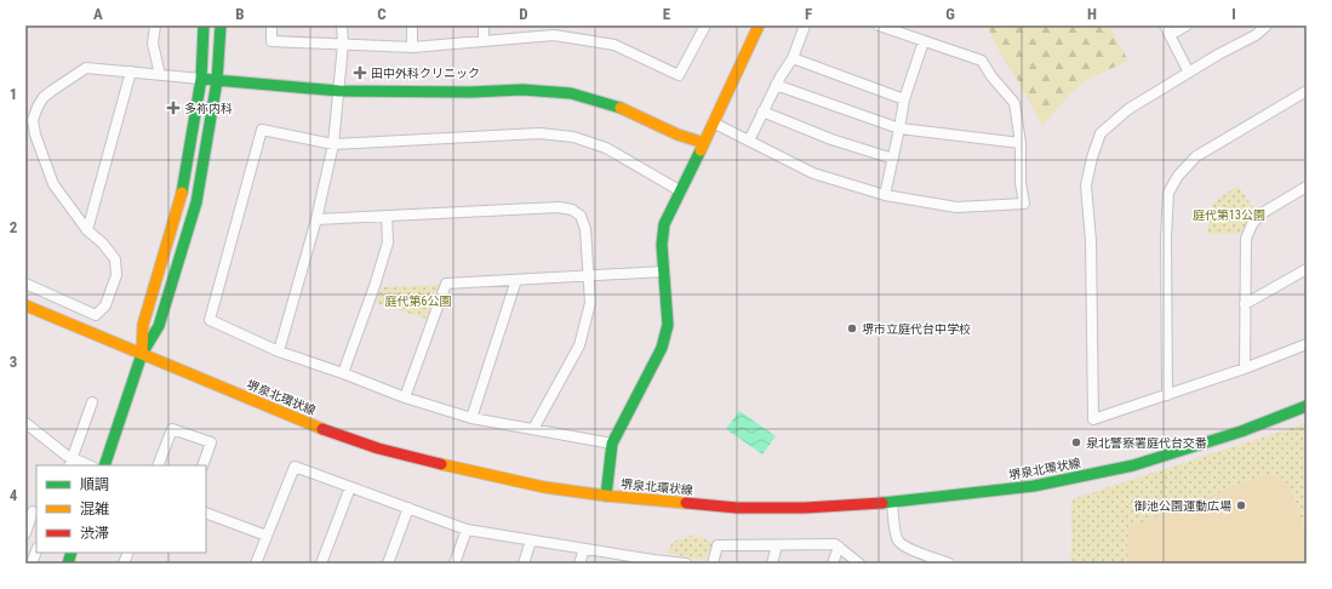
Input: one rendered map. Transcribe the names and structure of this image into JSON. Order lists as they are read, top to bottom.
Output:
{
  "streets": {
    "street": ["堺泉北環状線"]
  },
  "parks": ["庭代第13公園", "庭代第6公園"],
  "places": {
    "health": ["田中外科クリニック", "多祢内科"],
    "other": ["堺市立庭代台中学校", "泉北警察署庭代台交番", "御池公園運動広場"]
  },
  "legend": ["順調", "混雑", "渋滞"],
  "grid": {
    "columns": [
      "A",
      "B",
      "C",
      "D",
      "E",
      "F",
      "G",
      "H",
      "I"
    ],
    "rows": [
      "1",
      "2",
      "3",
      "4"
    ]
  }
}
